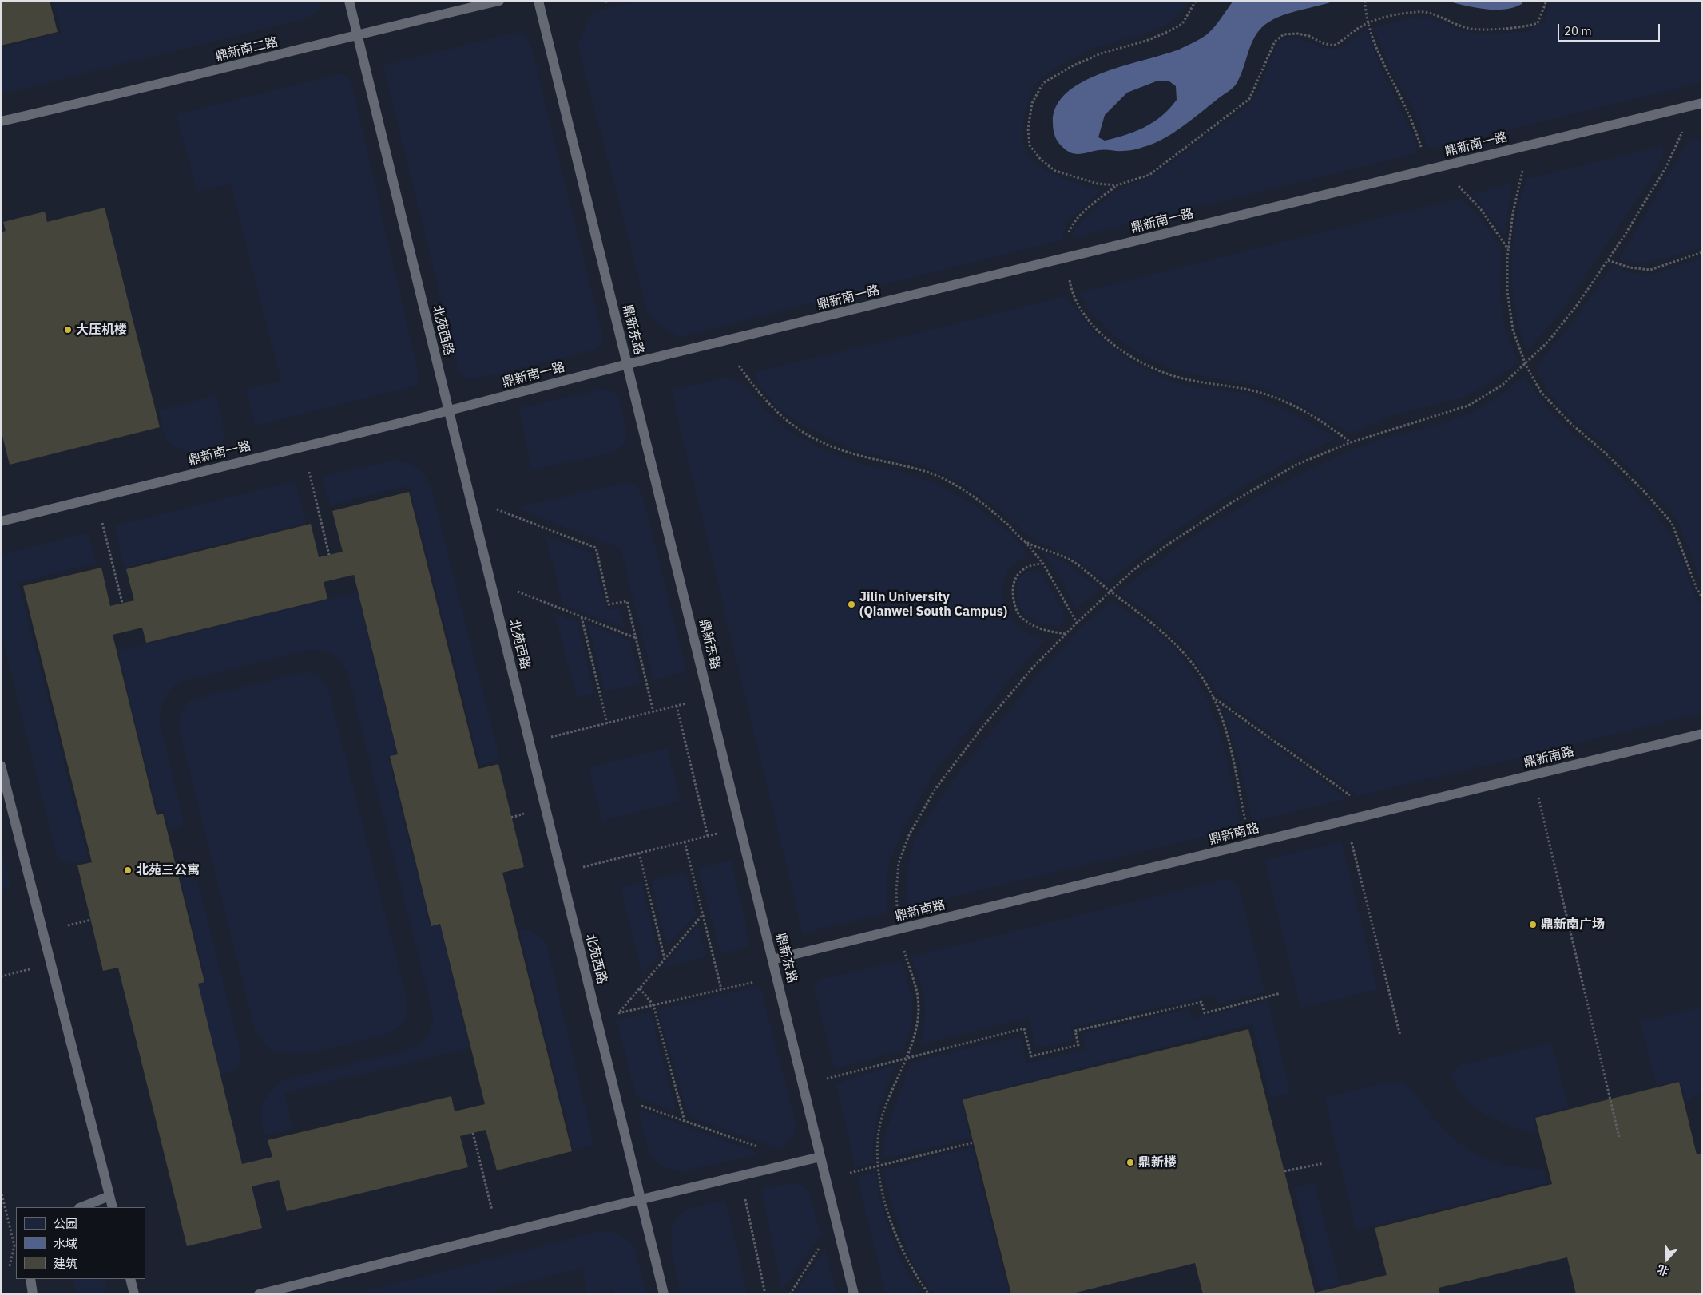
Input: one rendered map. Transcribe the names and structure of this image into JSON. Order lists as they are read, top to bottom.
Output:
{
  "streets": {
    "lane": [
      "鼎新南二路",
      "鼎新南一路",
      "鼎新东路",
      "北苑西路",
      "鼎新南路"
    ]
  },
  "crossings": [
    ["鼎新南二路", "北苑西路"],
    ["鼎新南一路", "鼎新东路"],
    ["鼎新南一路", "北苑西路"],
    ["鼎新东路", "鼎新南路"]
  ],
  "places": [
    "大压机楼",
    "Jilin University (Qianwei South Campus)",
    "北苑三公寓",
    "鼎新南广场",
    "鼎新楼"
  ],
  "legend": ["公园", "水域", "建筑"],
  "scale_bar": "20 m",
  "north": "bottom"
}
